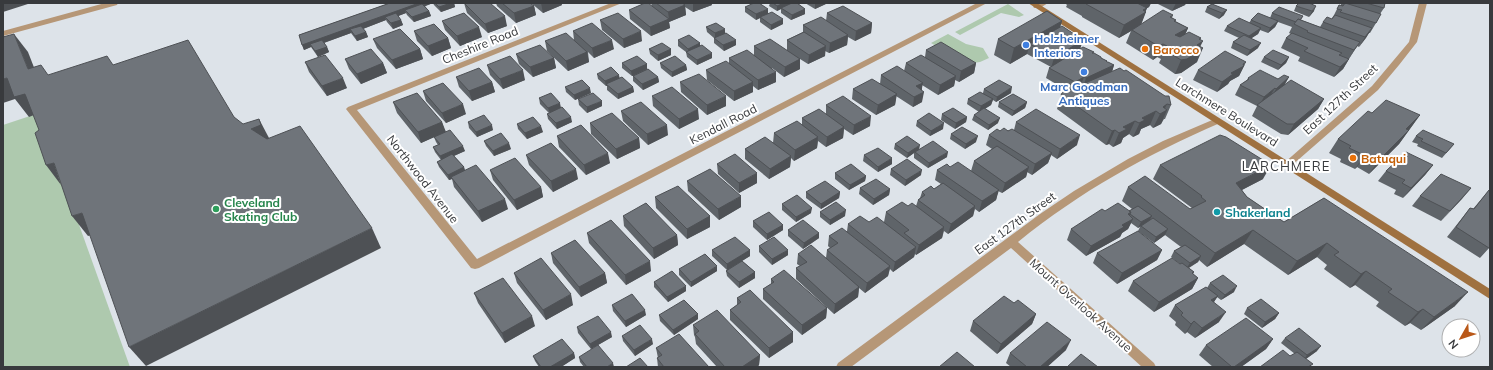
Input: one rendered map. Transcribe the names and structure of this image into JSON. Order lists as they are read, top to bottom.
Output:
{
  "streets": {
    "main road": ["Larchmere Boulevard"],
    "street": [
      "Cheshire Road",
      "East 127th Street",
      "Kendall Road",
      "Northwood Avenue",
      "Mount Overlook Avenue"
    ]
  },
  "crossings": [
    ["Cheshire Road", "Northwood Avenue"],
    ["East 127th Street", "Larchmere Boulevard"],
    ["East 127th Street", "Mount Overlook Avenue"],
    ["Kendall Road", "Northwood Avenue"]
  ],
  "districts": ["LARCHMERE"],
  "places": [
    "Holzheimer Interiors",
    "Barocco",
    "Marc Goodman Antiques",
    "Batuqui",
    "Cleveland Skating Club",
    "Shakerland"
  ],
  "north": "bottom left"
}
